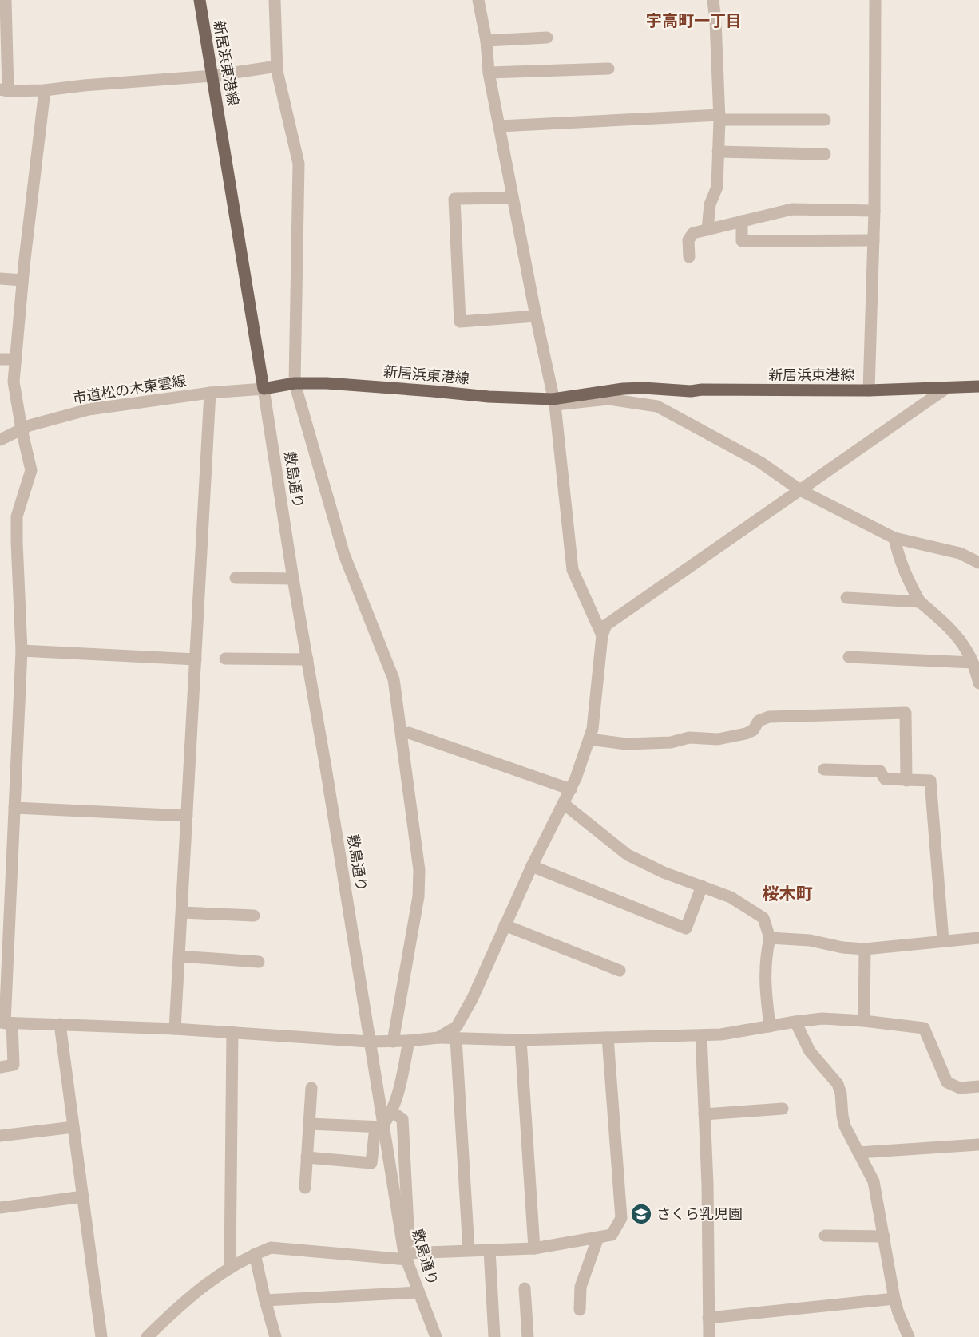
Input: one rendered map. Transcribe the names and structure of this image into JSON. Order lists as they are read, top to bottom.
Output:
{
  "streets": {
    "main road": ["新居浜東港線"],
    "street": ["市道松の木東雲線", "敷島通り"]
  },
  "crossings": [
    ["新居浜東港線", "市道松の木東雲線"],
    ["新居浜東港線", "敷島通り"],
    ["市道松の木東雲線", "敷島通り"]
  ],
  "districts": ["宇高町一丁目", "桜木町"],
  "places": {
    "school or university": ["さくら乳児園"]
  }
}
